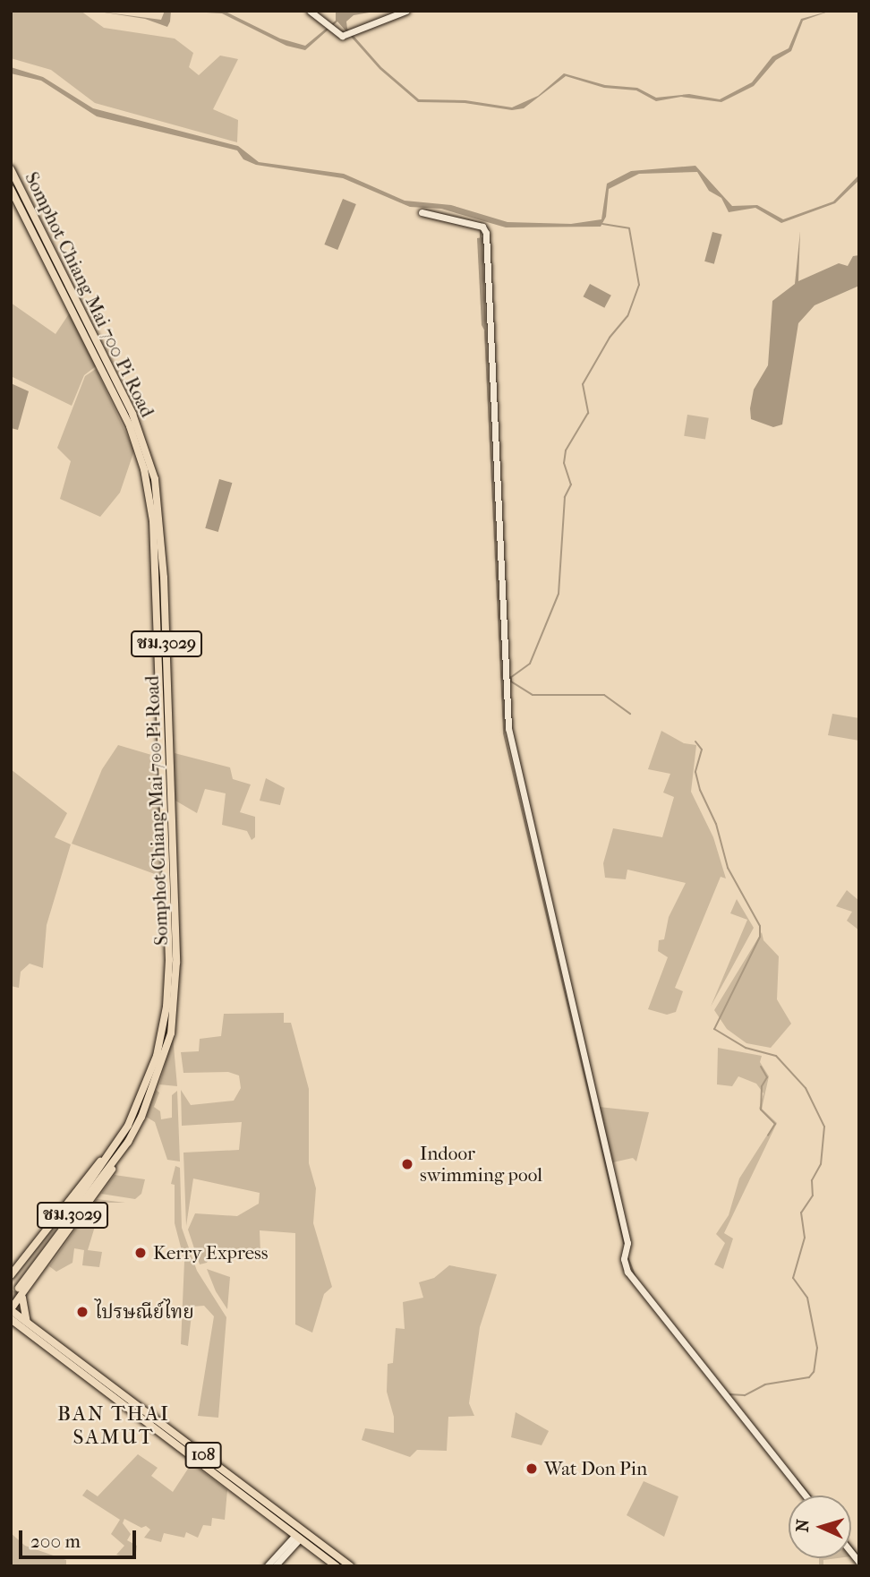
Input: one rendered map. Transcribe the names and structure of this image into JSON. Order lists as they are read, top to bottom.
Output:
{
  "streets": {
    "main road": ["Somphot Chiang Mai 700 Pi Road", "ชม.3029", "108"]
  },
  "districts": ["BAN THAI SAMUT"],
  "places": [
    "Indoor swimming pool",
    "Kerry Express",
    "ไปรษณีย์ไทย",
    "Wat Don Pin"
  ],
  "scale_bar": "200 m",
  "north": "left"
}
